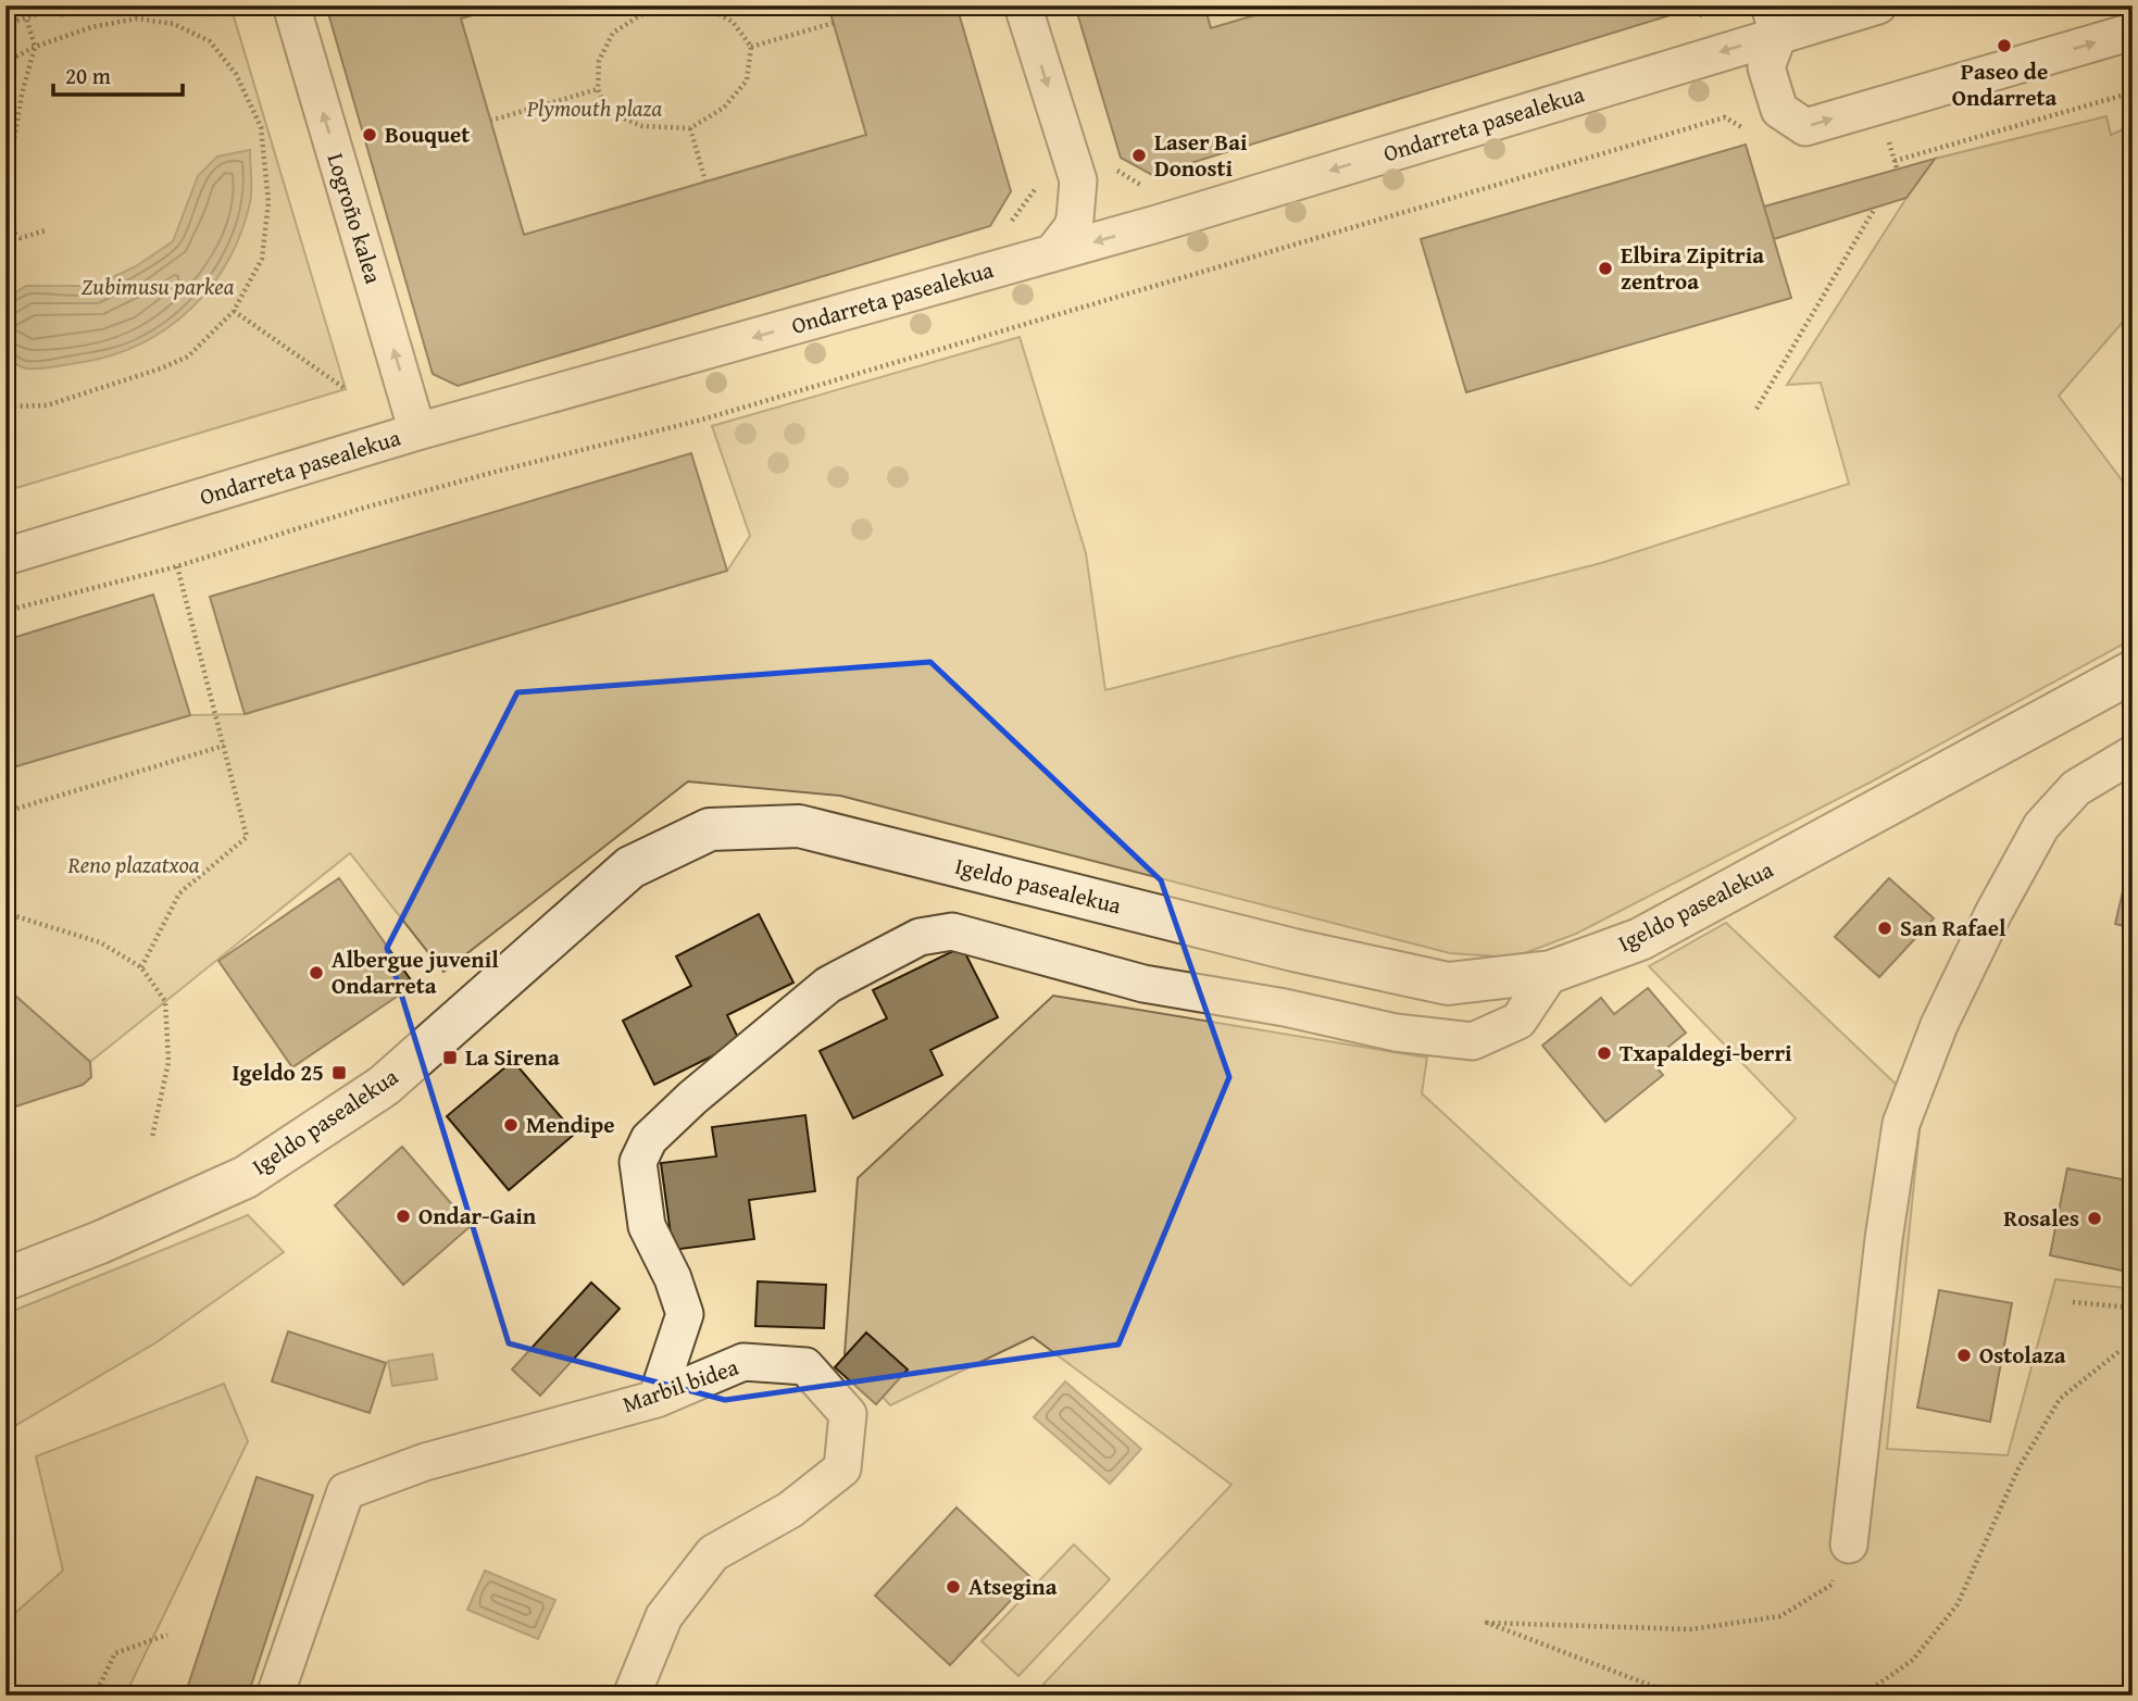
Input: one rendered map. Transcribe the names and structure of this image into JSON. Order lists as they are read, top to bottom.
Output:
{
  "streets": {
    "street": [
      "Ondarreta pasealekua",
      "Logroño kalea",
      "Igeldo pasealekua",
      "Marbil bidea"
    ]
  },
  "crossings": [
    ["Ondarreta pasealekua", "Logroño kalea"]
  ],
  "one_way": ["Ondarreta pasealekua", "Logroño kalea"],
  "parks": ["Plymouth plaza", "Zubimusu parkea", "Reno plazatxoa"],
  "places": {
    "other": [
      "Paseo de Ondarreta",
      "Bouquet",
      "Laser Bai Donosti",
      "Elbira Zipitria zentroa",
      "San Rafael",
      "Albergue juvenil Ondarreta",
      "Txapaldegi-berri",
      "Mendipe",
      "Ondar-Gain",
      "Rosales",
      "Ostolaza",
      "Atsegina"
    ],
    "transit": ["La Sirena", "Igeldo 25"]
  },
  "scale_bar": "20 m"
}
